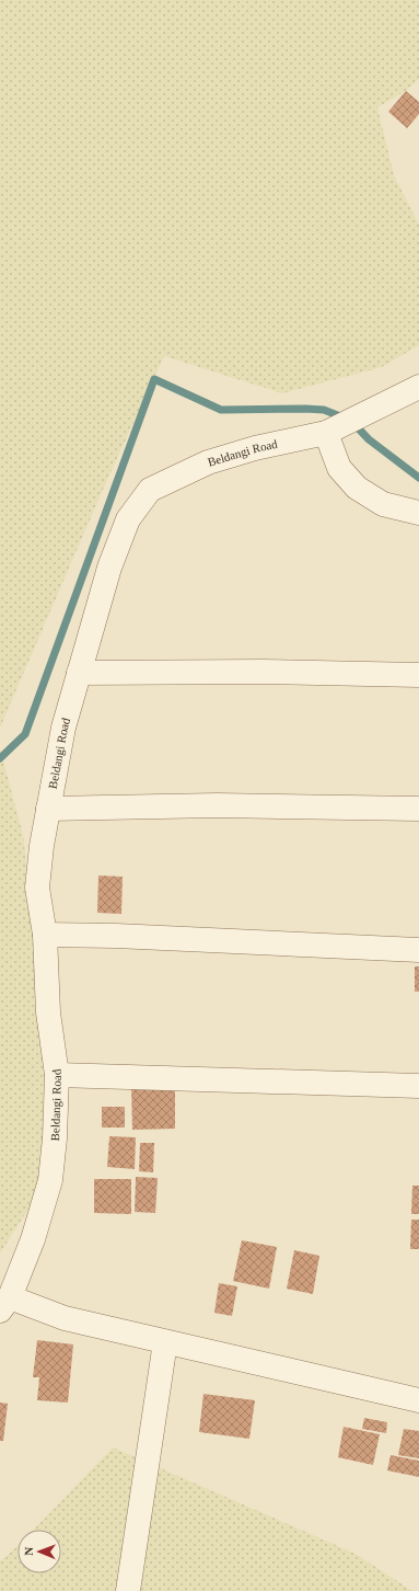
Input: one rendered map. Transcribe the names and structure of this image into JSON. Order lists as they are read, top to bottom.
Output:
{
  "streets": {
    "street": ["Beldangi Road"]
  },
  "north": "left"
}
